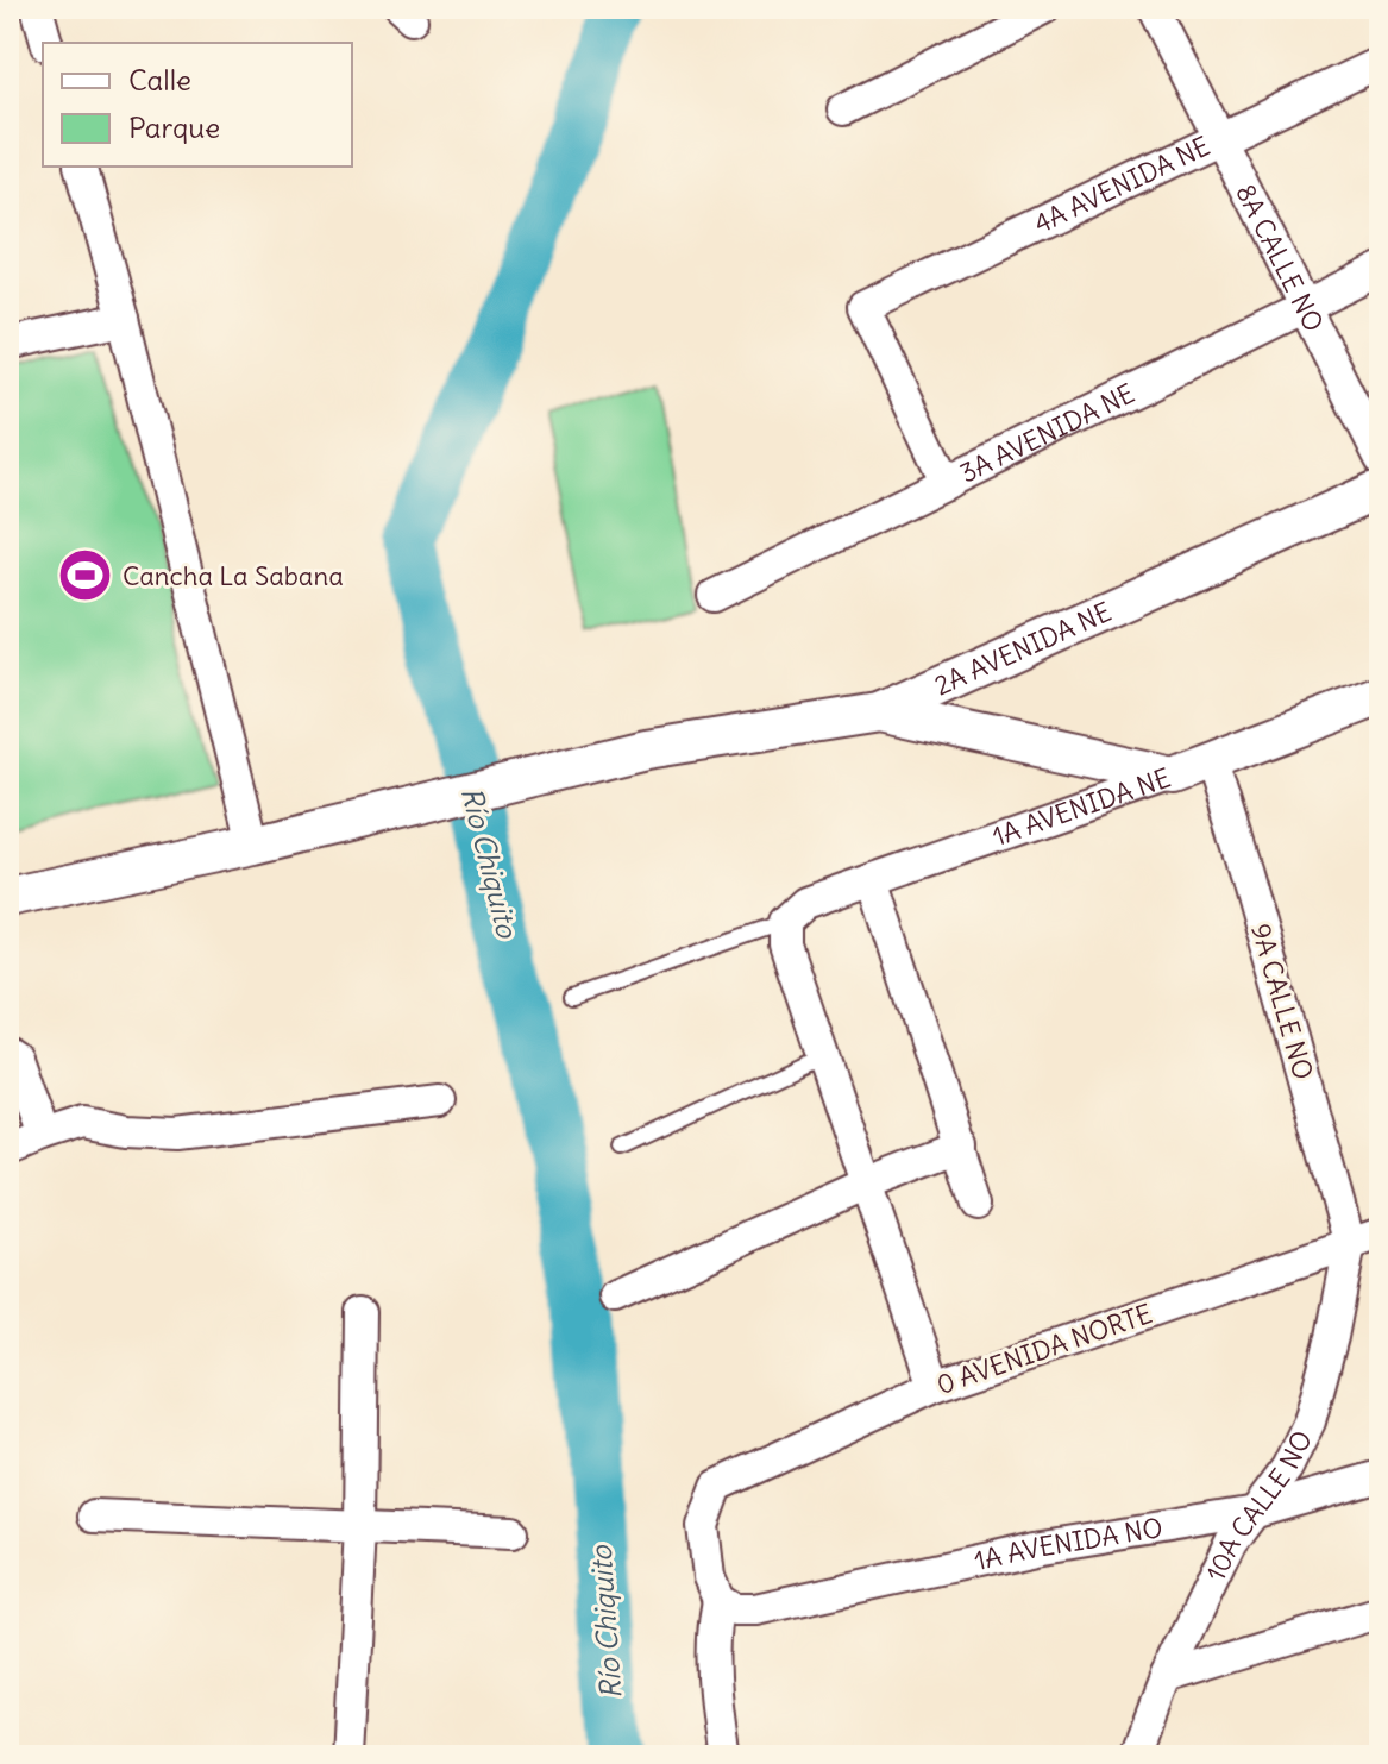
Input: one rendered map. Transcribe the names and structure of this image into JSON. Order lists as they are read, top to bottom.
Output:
{
  "streets": {
    "street": [
      "4A AVENIDA NE",
      "8A CALLE NO",
      "3A AVENIDA NE",
      "2A AVENIDA NE",
      "1A AVENIDA NE",
      "9A CALLE NO",
      "0 AVENIDA NORTE",
      "10A CALLE NO",
      "1A AVENIDA NO"
    ]
  },
  "crossings": [
    ["4A AVENIDA NE", "8A CALLE NO"],
    ["4A AVENIDA NE", "3A AVENIDA NE"],
    ["8A CALLE NO", "3A AVENIDA NE"],
    ["1A AVENIDA NE", "9A CALLE NO"],
    ["9A CALLE NO", "0 AVENIDA NORTE"],
    ["9A CALLE NO", "10A CALLE NO"],
    ["0 AVENIDA NORTE", "10A CALLE NO"],
    ["0 AVENIDA NORTE", "1A AVENIDA NO"],
    ["10A CALLE NO", "1A AVENIDA NO"]
  ],
  "water": ["Río Chiquito"],
  "places": {
    "sports": ["Cancha La Sabana"]
  },
  "legend": ["Calle", "Parque"]
}
